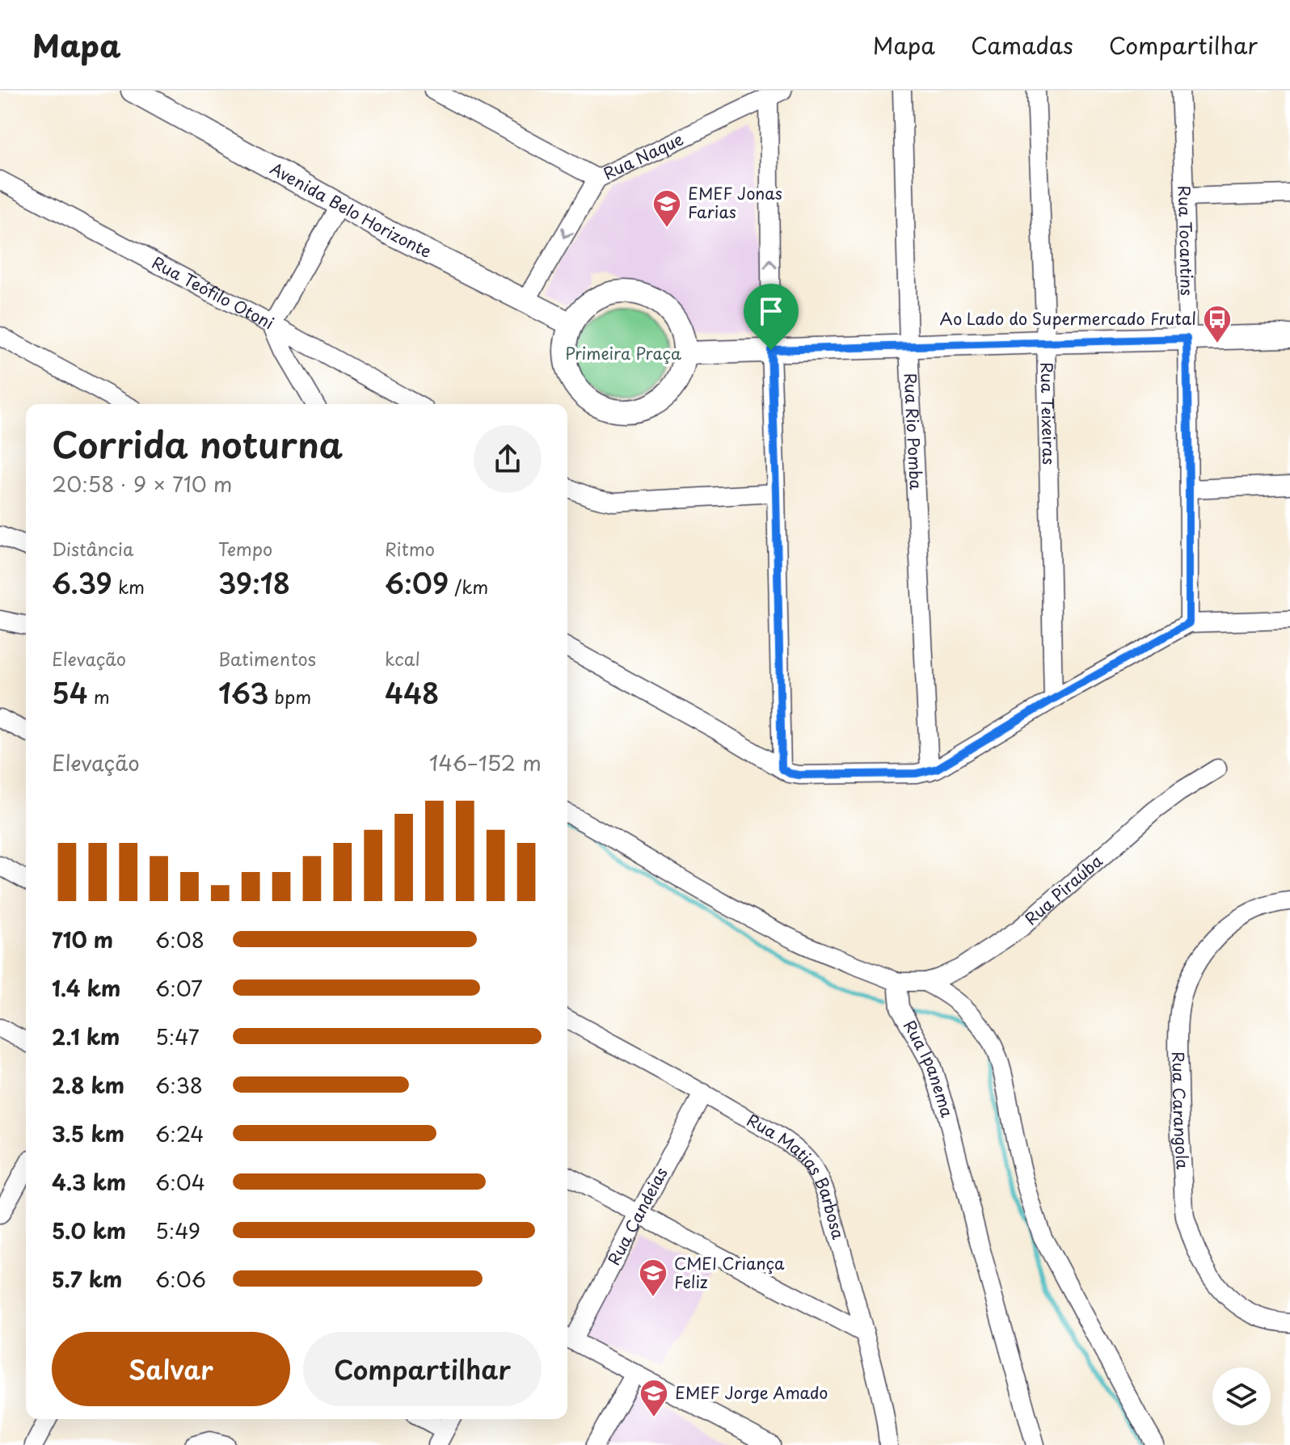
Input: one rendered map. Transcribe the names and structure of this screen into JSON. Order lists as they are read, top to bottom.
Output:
{
  "streets": {
    "street": [
      "Rua Naque",
      "Avenida Belo Horizonte",
      "Rua Tocantins",
      "Rua Teófilo Otoni",
      "Rua Teixeiras",
      "Rua Rio Pomba",
      "Rua Piraúba",
      "Rua Ipanema",
      "Rua Carangola",
      "Rua Matias Barbosa",
      "Rua Candeias"
    ]
  },
  "crossings": [
    ["Rua Naque", "Avenida Belo Horizonte"],
    ["Rua Piraúba", "Rua Ipanema"],
    ["Rua Matias Barbosa", "Rua Candeias"]
  ],
  "one_way": ["Rua Naque"],
  "parks": ["Primeira Praça"],
  "places": {
    "school or university": ["EMEF Jonas Farias", "CMEI Criança Feliz", "EMEF Jorge Amado"],
    "bus stop": ["Ao Lado do Supermercado Frutal"]
  },
  "page": {
    "header": "Mapa",
    "nav": ["Mapa", "Camadas", "Compartilhar"],
    "heading": ["Corrida noturna", "20:58 · 9 × 710 m"],
    "stats": [
      ["Distância", "6.39 km"],
      ["Tempo", "39:18"],
      ["Ritmo", "6:09 /km"],
      ["Elevação", "54 m"],
      ["Batimentos", "163 bpm"],
      ["kcal", "448"]
    ],
    "chart": ["Elevação", "146–152 m"],
    "list": [
      {
        "name": "710 m",
        "note": "6:08"
      },
      {
        "name": "1.4 km",
        "note": "6:07"
      },
      {
        "name": "2.1 km",
        "note": "5:47"
      },
      {
        "name": "2.8 km",
        "note": "6:38"
      },
      {
        "name": "3.5 km",
        "note": "6:24"
      },
      {
        "name": "4.3 km",
        "note": "6:04"
      },
      {
        "name": "5.0 km",
        "note": "5:49"
      },
      {
        "name": "5.7 km",
        "note": "6:06"
      }
    ],
    "buttons": ["Salvar", "Compartilhar"]
  }
}
